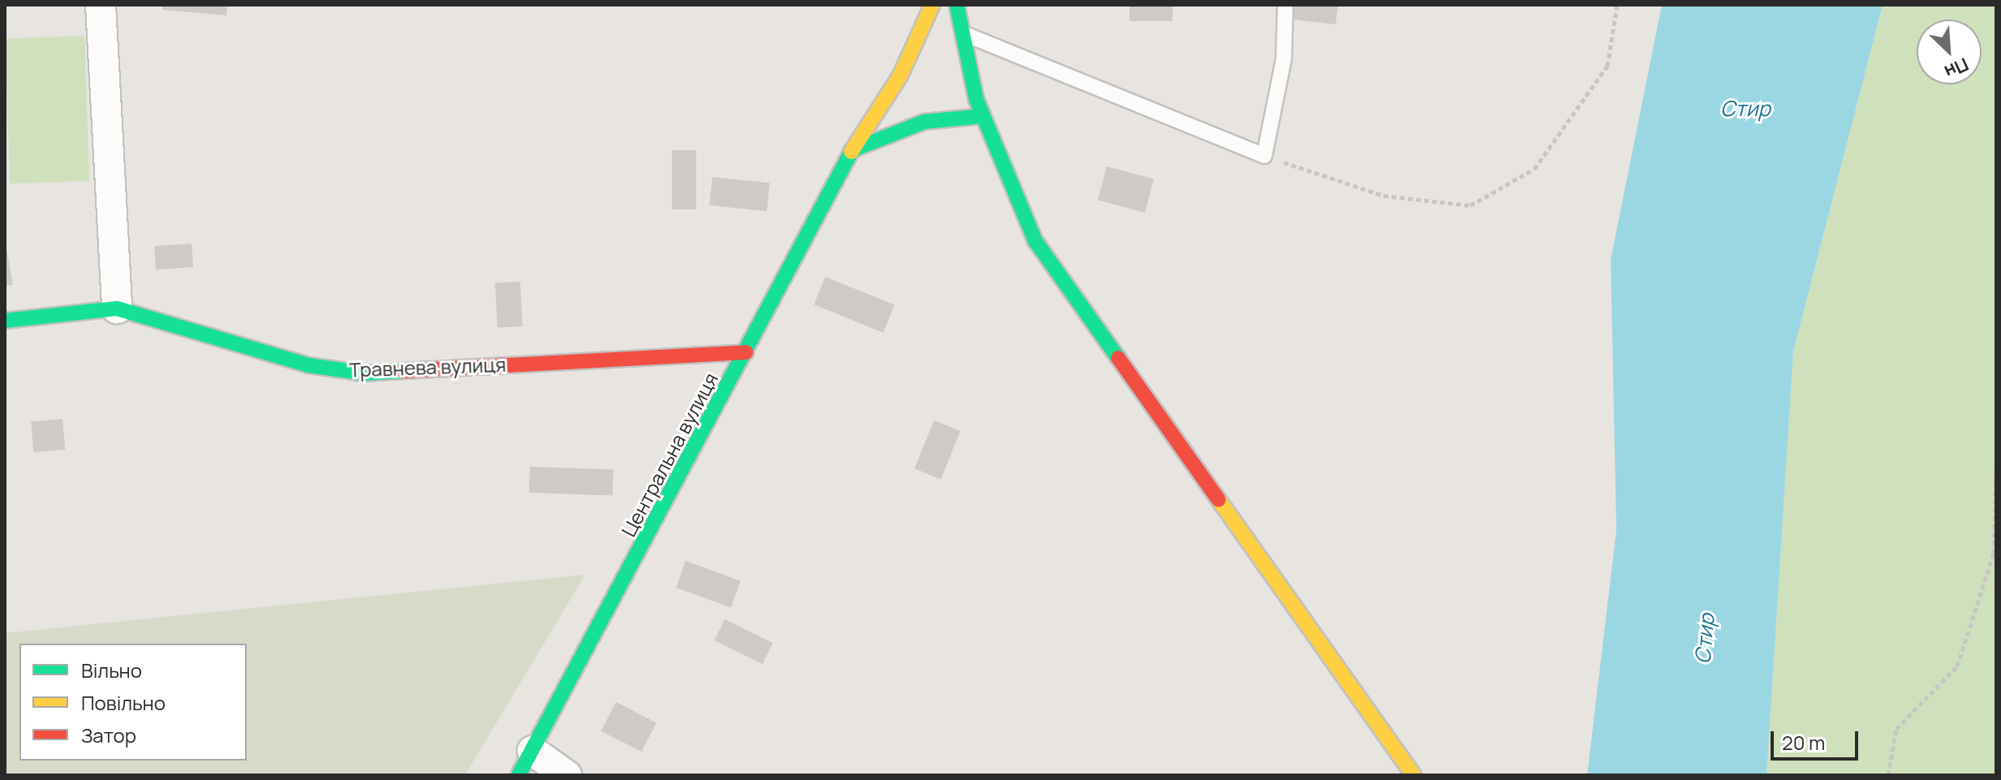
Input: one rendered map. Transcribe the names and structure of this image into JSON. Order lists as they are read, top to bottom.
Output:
{
  "streets": {
    "street": ["Травнева вулиця", "Центральна вулиця"]
  },
  "crossings": [
    ["Травнева вулиця", "Центральна вулиця"]
  ],
  "water": ["Стир"],
  "legend": ["Вільно", "Повільно", "Затор"],
  "scale_bar": "20 m",
  "north": "bottom right"
}
